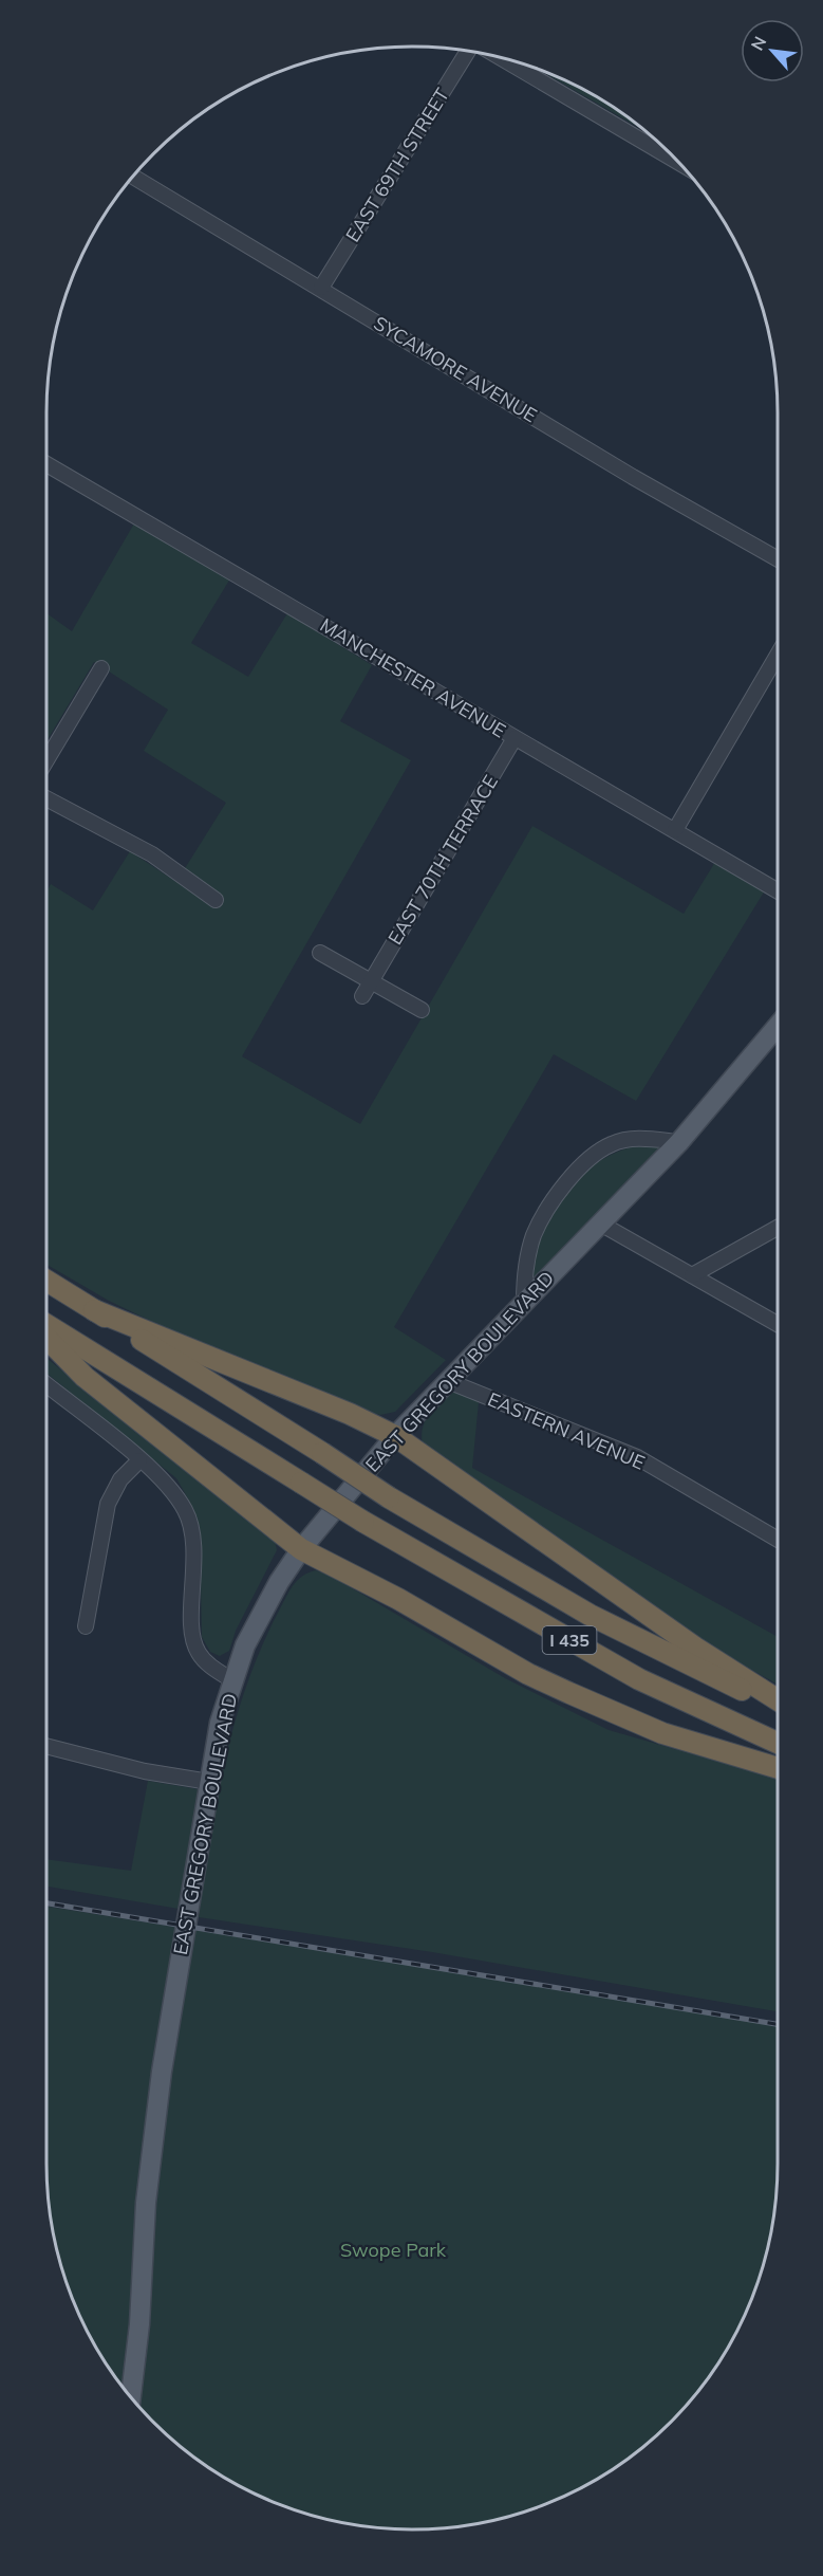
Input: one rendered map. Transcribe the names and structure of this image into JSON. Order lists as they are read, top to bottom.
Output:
{
  "streets": {
    "highway": ["I 435"],
    "main road": ["EAST GREGORY BOULEVARD"],
    "street": [
      "EAST 69TH STREET",
      "SYCAMORE AVENUE",
      "MANCHESTER AVENUE",
      "EAST 70TH TERRACE",
      "EASTERN AVENUE"
    ]
  },
  "crossings": [
    ["EAST 69TH STREET", "SYCAMORE AVENUE"],
    ["MANCHESTER AVENUE", "EAST 70TH TERRACE"],
    ["EAST GREGORY BOULEVARD", "EASTERN AVENUE"]
  ],
  "parks": ["Swope Park"],
  "north": "top left"
}
